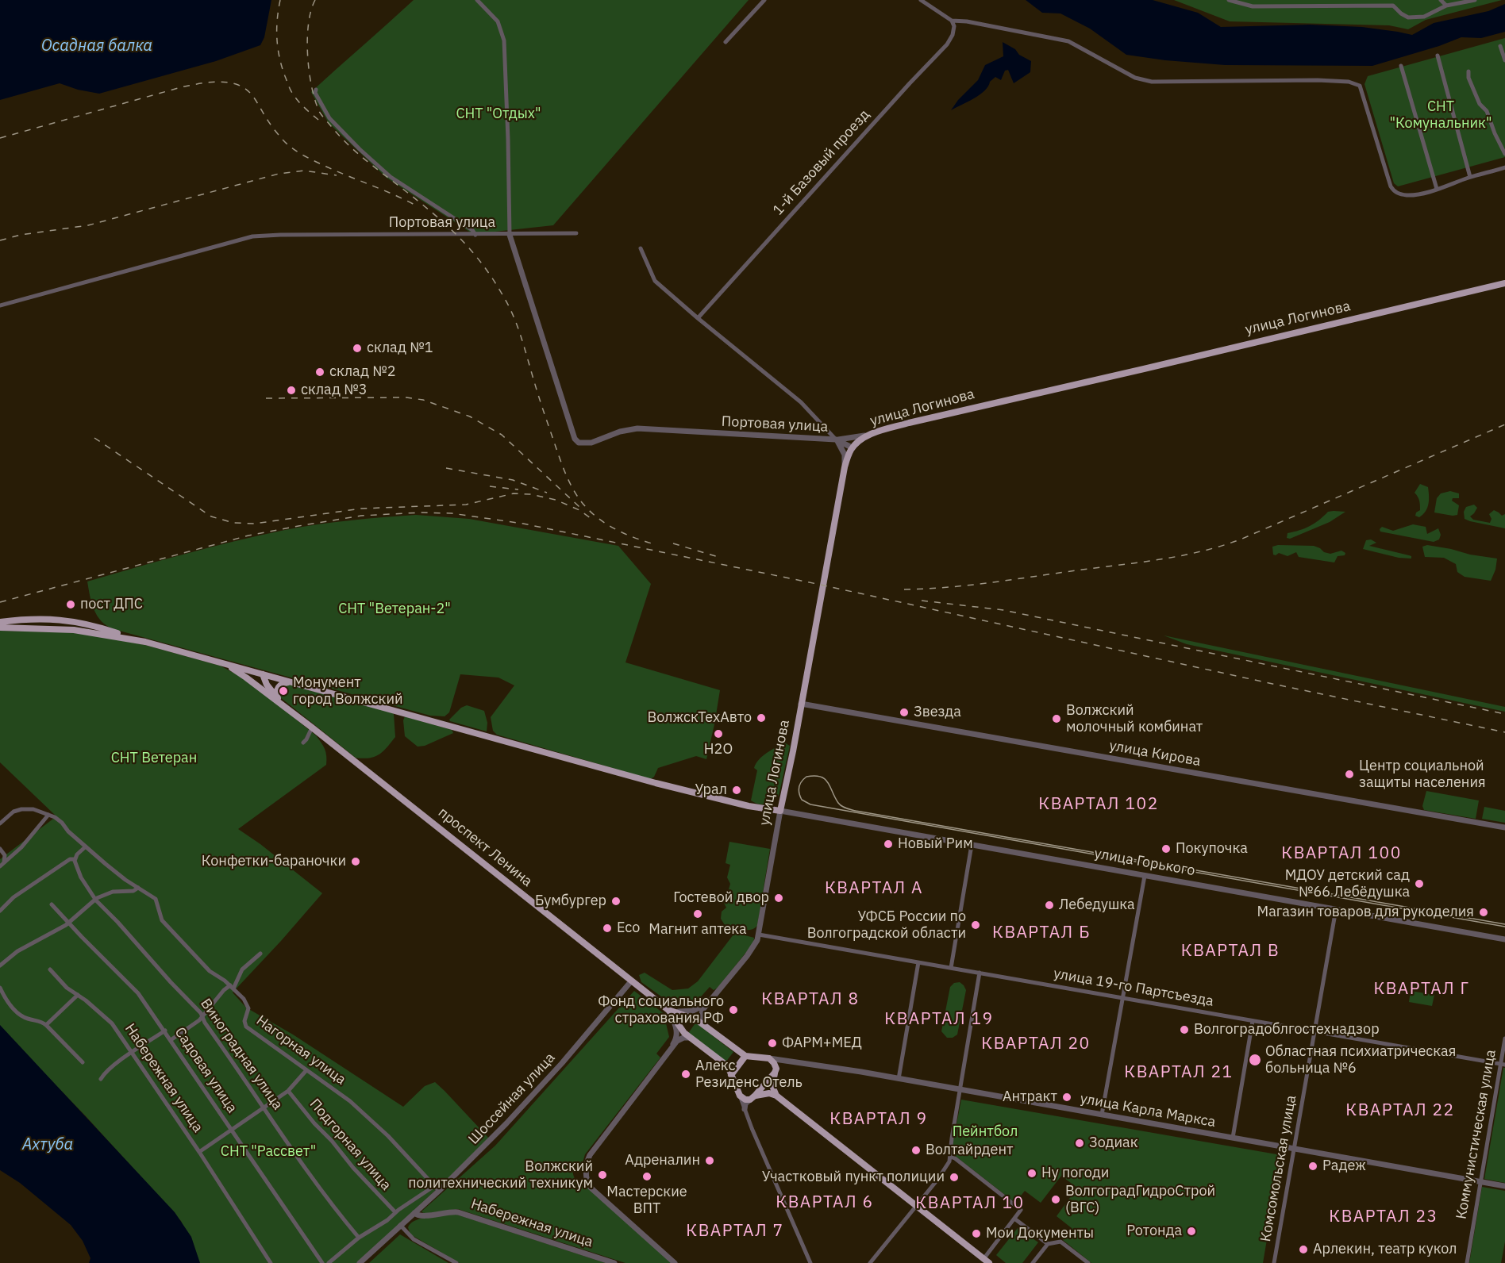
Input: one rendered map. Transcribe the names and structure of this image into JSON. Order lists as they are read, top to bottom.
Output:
{
  "streets": {
    "main road": ["улица Логинова", "проспект Ленина"],
    "street": [
      "1-й Базовый проезд",
      "Портовая улица",
      "улица Кирова",
      "улица Горького",
      "улица 19-го Партсъезда",
      "Нагорная улица",
      "Виноградная улица",
      "Садовая улица",
      "Набережная улица",
      "Шоссейная улица",
      "улица Карла Маркса",
      "Коммунистическая улица",
      "Подгорная улица",
      "Комсомольская улица"
    ]
  },
  "crossings": [
    ["Портовая улица", "улица Логинова"],
    ["улица Логинова", "улица Кирова"],
    ["улица Логинова", "улица Горького"],
    ["улица Логинова", "улица 19-го Партсъезда"],
    ["проспект Ленина", "Шоссейная улица"],
    ["проспект Ленина", "улица Карла Маркса"],
    ["улица Горького", "Комсомольская улица"],
    ["улица 19-го Партсъезда", "Коммунистическая улица"],
    ["улица 19-го Партсъезда", "Комсомольская улица"],
    ["Нагорная улица", "Шоссейная улица"],
    ["Набережная улица", "Шоссейная улица"],
    ["улица Карла Маркса", "Коммунистическая улица"],
    ["улица Карла Маркса", "Комсомольская улица"]
  ],
  "districts": [
    "КВАРТАЛ 102",
    "КВАРТАЛ 100",
    "КВАРТАЛ А",
    "КВАРТАЛ Б",
    "КВАРТАЛ В",
    "КВАРТАЛ Г",
    "КВАРТАЛ 8",
    "КВАРТАЛ 19",
    "КВАРТАЛ 20",
    "КВАРТАЛ 21",
    "КВАРТАЛ 22",
    "КВАРТАЛ 9",
    "КВАРТАЛ 6",
    "КВАРТАЛ 10",
    "КВАРТАЛ 23",
    "КВАРТАЛ 7"
  ],
  "water": ["Осадная балка", "Ахтуба"],
  "parks": [
    "СНТ \"Комунальник\"",
    "СНТ \"Отдых\"",
    "СНТ \"Ветеран-2\"",
    "СНТ Ветеран",
    "Пейнтбол",
    "СНТ \"Рассвет\""
  ],
  "places": [
    "склад №1",
    "склад №2",
    "склад №3",
    "пост ДПС",
    "Монумент город Волжский",
    "Звезда",
    "ВолжскТехАвто",
    "Волжский молочный комбинат",
    "H2O",
    "Центр социальной защиты населения",
    "Урал",
    "Новый Рим",
    "Покупочка",
    "Конфетки-бараночки",
    "МДОУ детский сад №66 Лебёдушка",
    "Гостевой двор",
    "Бумбургер",
    "Лебедушка",
    "Магазин товаров для рукоделия",
    "Магнит аптека",
    "УФСБ России по Волгоградской области",
    "Eco",
    "Фонд социального страхования РФ",
    "Волгоградоблгостехнадзор",
    "ФАРМ+МЕД",
    "Областная психиатрическая больница №6",
    "Алекс Резиденс Отель",
    "Антракт",
    "Зодиак",
    "Волтайрдент",
    "Адреналин",
    "Радеж",
    "Ну погоди",
    "Волжский политехнический техникум",
    "Мастерские ВПТ",
    "Участковый пункт полиции",
    "ВолгоградГидроСтрой (ВГС)",
    "Ротонда",
    "Мои Документы",
    "Арлекин, театр кукол"
  ]
}
